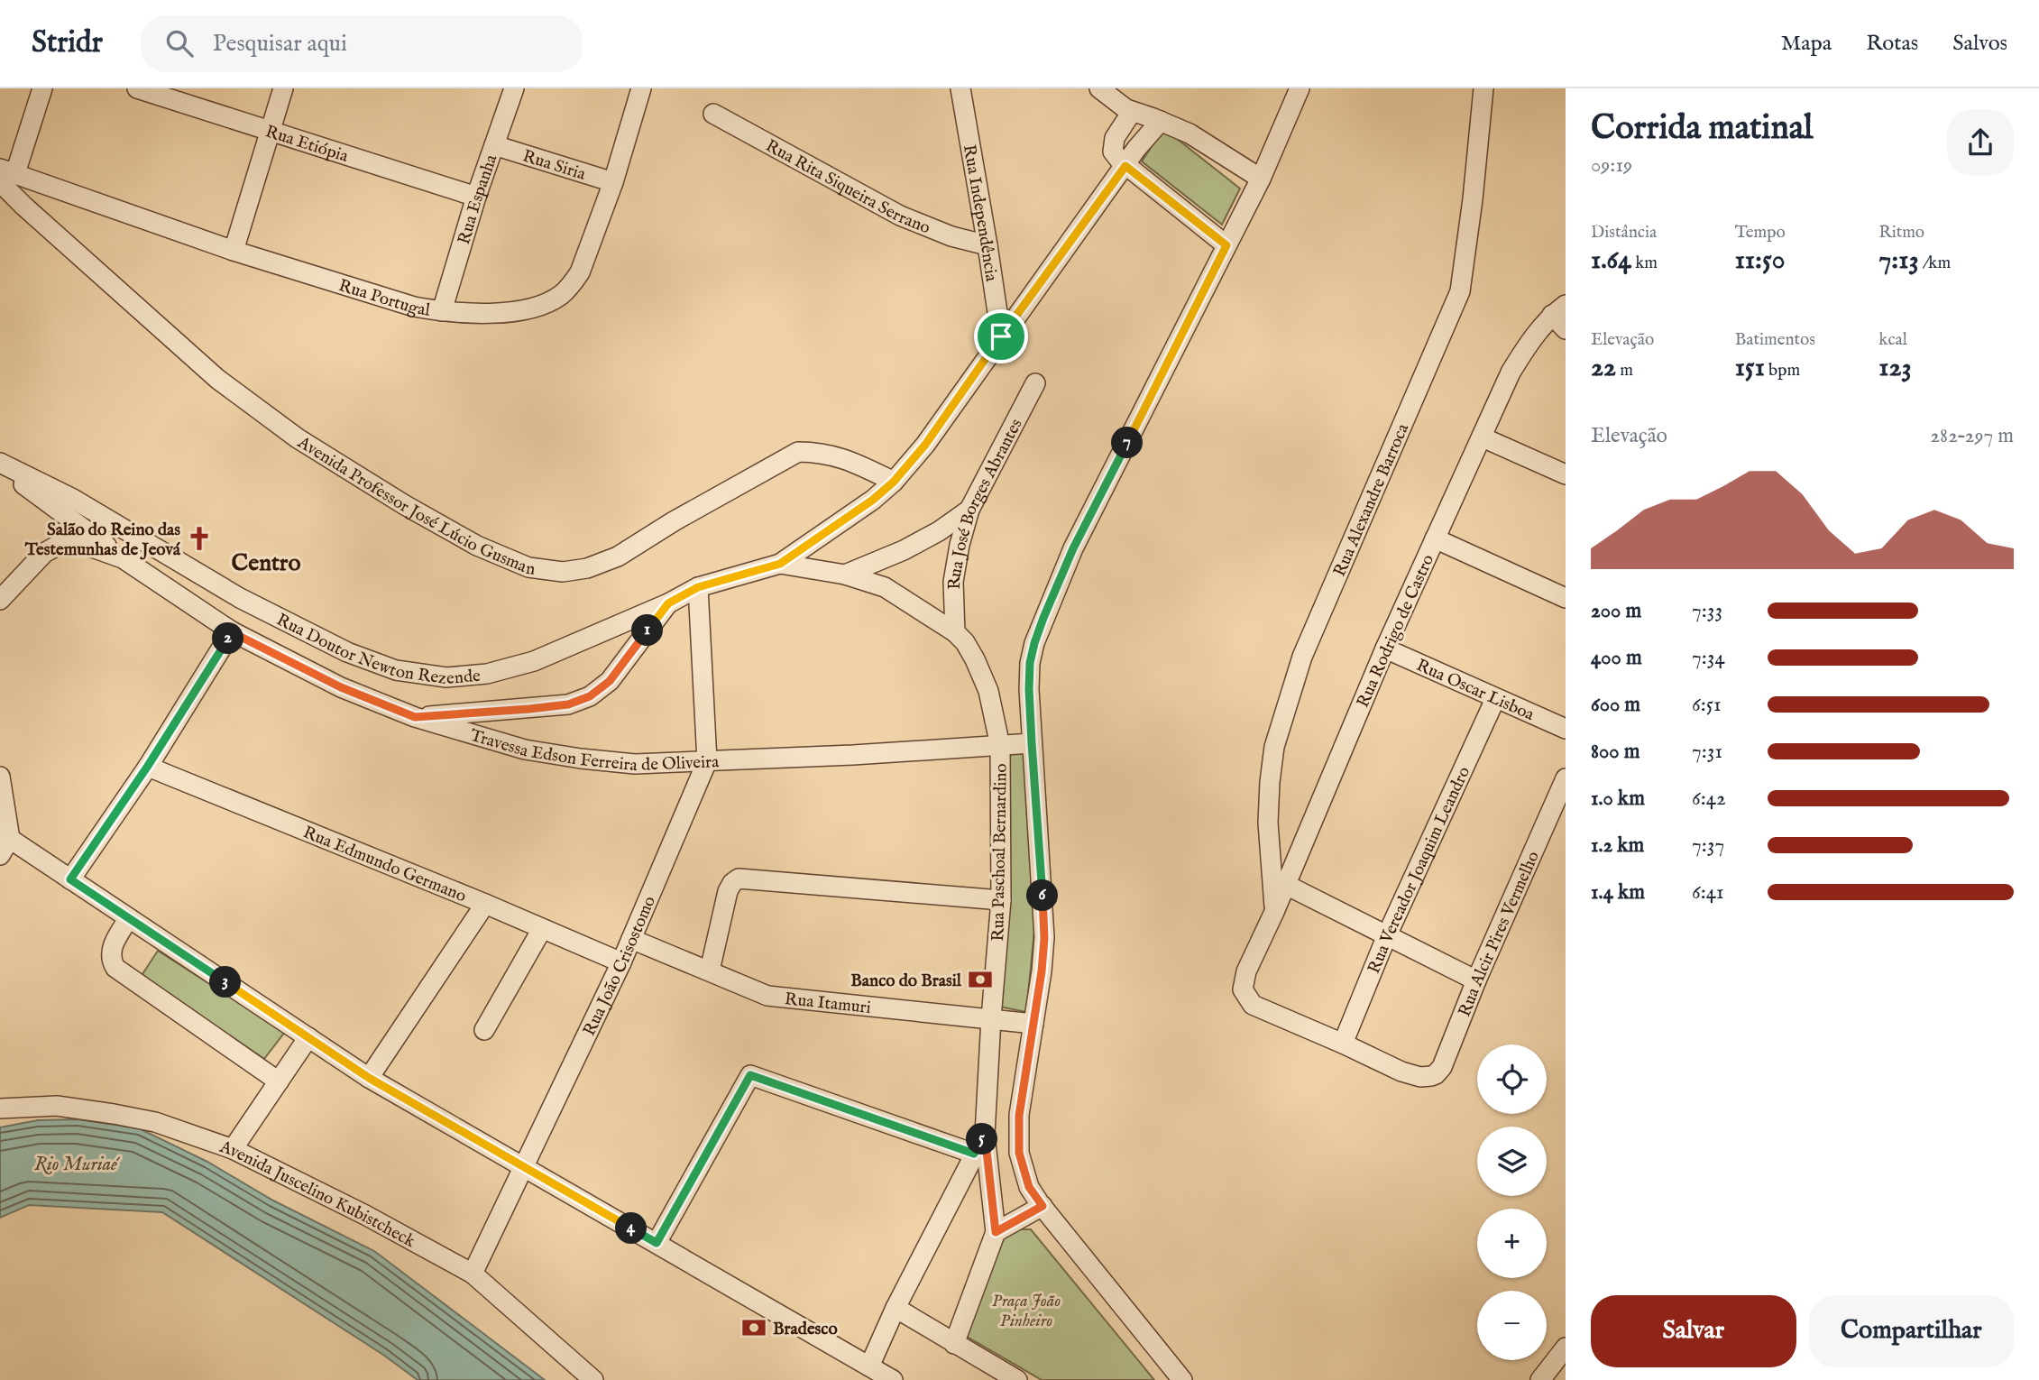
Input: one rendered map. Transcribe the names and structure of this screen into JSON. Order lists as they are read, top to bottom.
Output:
{
  "streets": {
    "street": [
      "Rua Etiópia",
      "Rua Siria",
      "Rua Rita Siqueira Serrano",
      "Rua Espanha",
      "Rua Independência",
      "Rua Portugal",
      "Rua Alexandre Barroca",
      "Avenida Professor José Lúcio Gusman",
      "Rua José Borges Abrantes",
      "Rua Rodrigo de Castro",
      "Rua Doutor Newton Rezende",
      "Rua Oscar Lisboa",
      "Travessa Edson Ferreira de Oliveira",
      "Rua Paschoal Bernardino",
      "Rua Edmundo Germano",
      "Rua Vereador Joaquim Leandro",
      "Rua Alcir Pires Vermelho",
      "Rua João Crisostomo",
      "Rua Itamuri",
      "Avenida Juscelino Kubistcheck"
    ]
  },
  "crossings": [
    ["Rua Etiópia", "Rua Espanha"],
    ["Rua Siria", "Rua Espanha"],
    ["Rua Siria", "Rua Portugal"],
    ["Rua Rita Siqueira Serrano", "Rua Independência"],
    ["Rua Espanha", "Rua Portugal"],
    ["Rua Portugal", "Avenida Professor José Lúcio Gusman"],
    ["Rua Alexandre Barroca", "Rua Rodrigo de Castro"],
    ["Rua José Borges Abrantes", "Rua Paschoal Bernardino"],
    ["Rua Rodrigo de Castro", "Rua Oscar Lisboa"],
    ["Rua Rodrigo de Castro", "Rua Vereador Joaquim Leandro"],
    ["Rua Rodrigo de Castro", "Rua Alcir Pires Vermelho"],
    ["Rua Oscar Lisboa", "Rua Vereador Joaquim Leandro"],
    ["Travessa Edson Ferreira de Oliveira", "Rua Paschoal Bernardino"],
    ["Travessa Edson Ferreira de Oliveira", "Rua João Crisostomo"],
    ["Rua Paschoal Bernardino", "Rua Itamuri"],
    ["Rua Edmundo Germano", "Rua João Crisostomo"],
    ["Rua Vereador Joaquim Leandro", "Rua Alcir Pires Vermelho"],
    ["Rua João Crisostomo", "Rua Itamuri"],
    ["Rua João Crisostomo", "Avenida Juscelino Kubistcheck"]
  ],
  "districts": ["Centro"],
  "water": ["Rio Muriaé"],
  "parks": ["Praça João Pinheiro"],
  "places": {
    "church": ["Salão do Reino das Testemunhas de Jeová"],
    "bank": ["Banco do Brasil", "Bradesco"]
  },
  "page": {
    "header": "Stridr",
    "search": "Pesquisar aqui",
    "nav": ["Mapa", "Rotas", "Salvos"],
    "heading": ["Corrida matinal", "09:19"],
    "stats": [
      ["Distância", "1.64 km"],
      ["Tempo", "11:50"],
      ["Ritmo", "7:13 /km"],
      ["Elevação", "22 m"],
      ["Batimentos", "151 bpm"],
      ["kcal", "123"]
    ],
    "chart": ["Elevação", "282–297 m"],
    "pins": [
      "7",
      "1",
      "2",
      "6",
      "3",
      "5",
      "4"
    ],
    "list": [
      {
        "name": "200 m",
        "note": "7:33"
      },
      {
        "name": "400 m",
        "note": "7:34"
      },
      {
        "name": "600 m",
        "note": "6:51"
      },
      {
        "name": "800 m",
        "note": "7:31"
      },
      {
        "name": "1.0 km",
        "note": "6:42"
      },
      {
        "name": "1.2 km",
        "note": "7:37"
      },
      {
        "name": "1.4 km",
        "note": "6:41"
      }
    ],
    "map_buttons": ["+", "−"],
    "buttons": ["Salvar", "Compartilhar"]
  }
}
